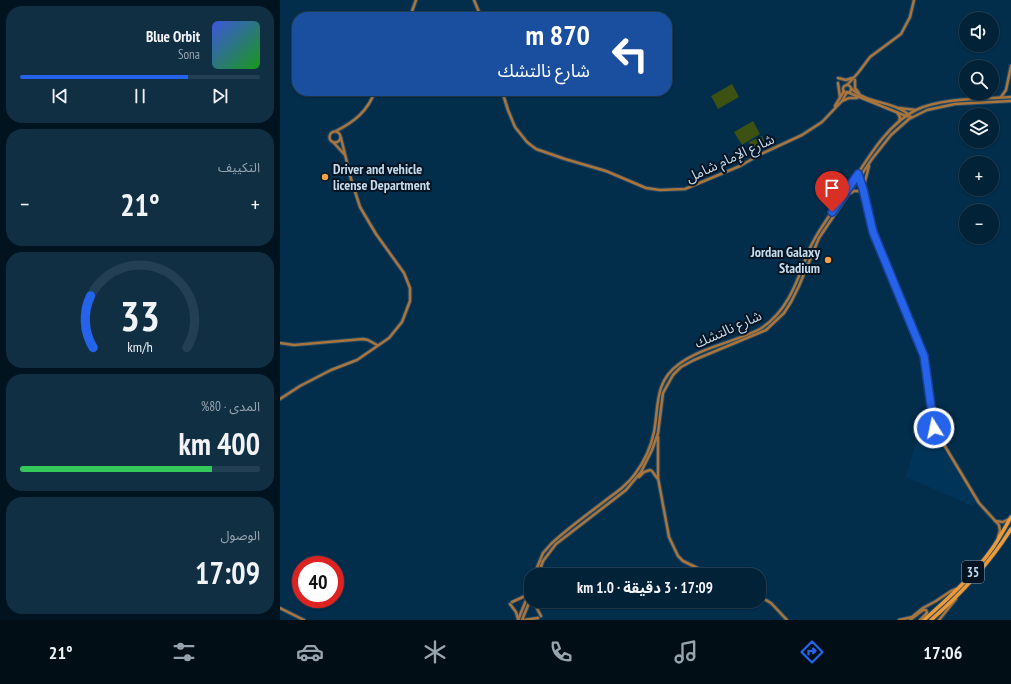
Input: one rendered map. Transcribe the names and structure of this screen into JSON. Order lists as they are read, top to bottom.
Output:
{
  "streets": {
    "highway": ["35"],
    "street": ["شارع الإمام شامل", "شارع نالتشك"]
  },
  "places": ["Driver and vehicle license Department", "Jordan Galaxy Stadium"],
  "page": {
    "map_buttons": ["+", "−"],
    "turn": ["870 m", "شارع نالتشك"],
    "song": ["Blue Orbit", "Sona"],
    "tile": [
      "التكييف",
      ["المدى · 80%", "400 km"],
      ["الوصول", "17:09"]
    ],
    "heat": ["−", "21°", "+"],
    "limit": "40",
    "trip": "17:09 · 3 دقيقة · 1.0 km",
    "tabs": ["17:06", "21°"],
    "gauge": ["33", "km/h"]
  }
}
